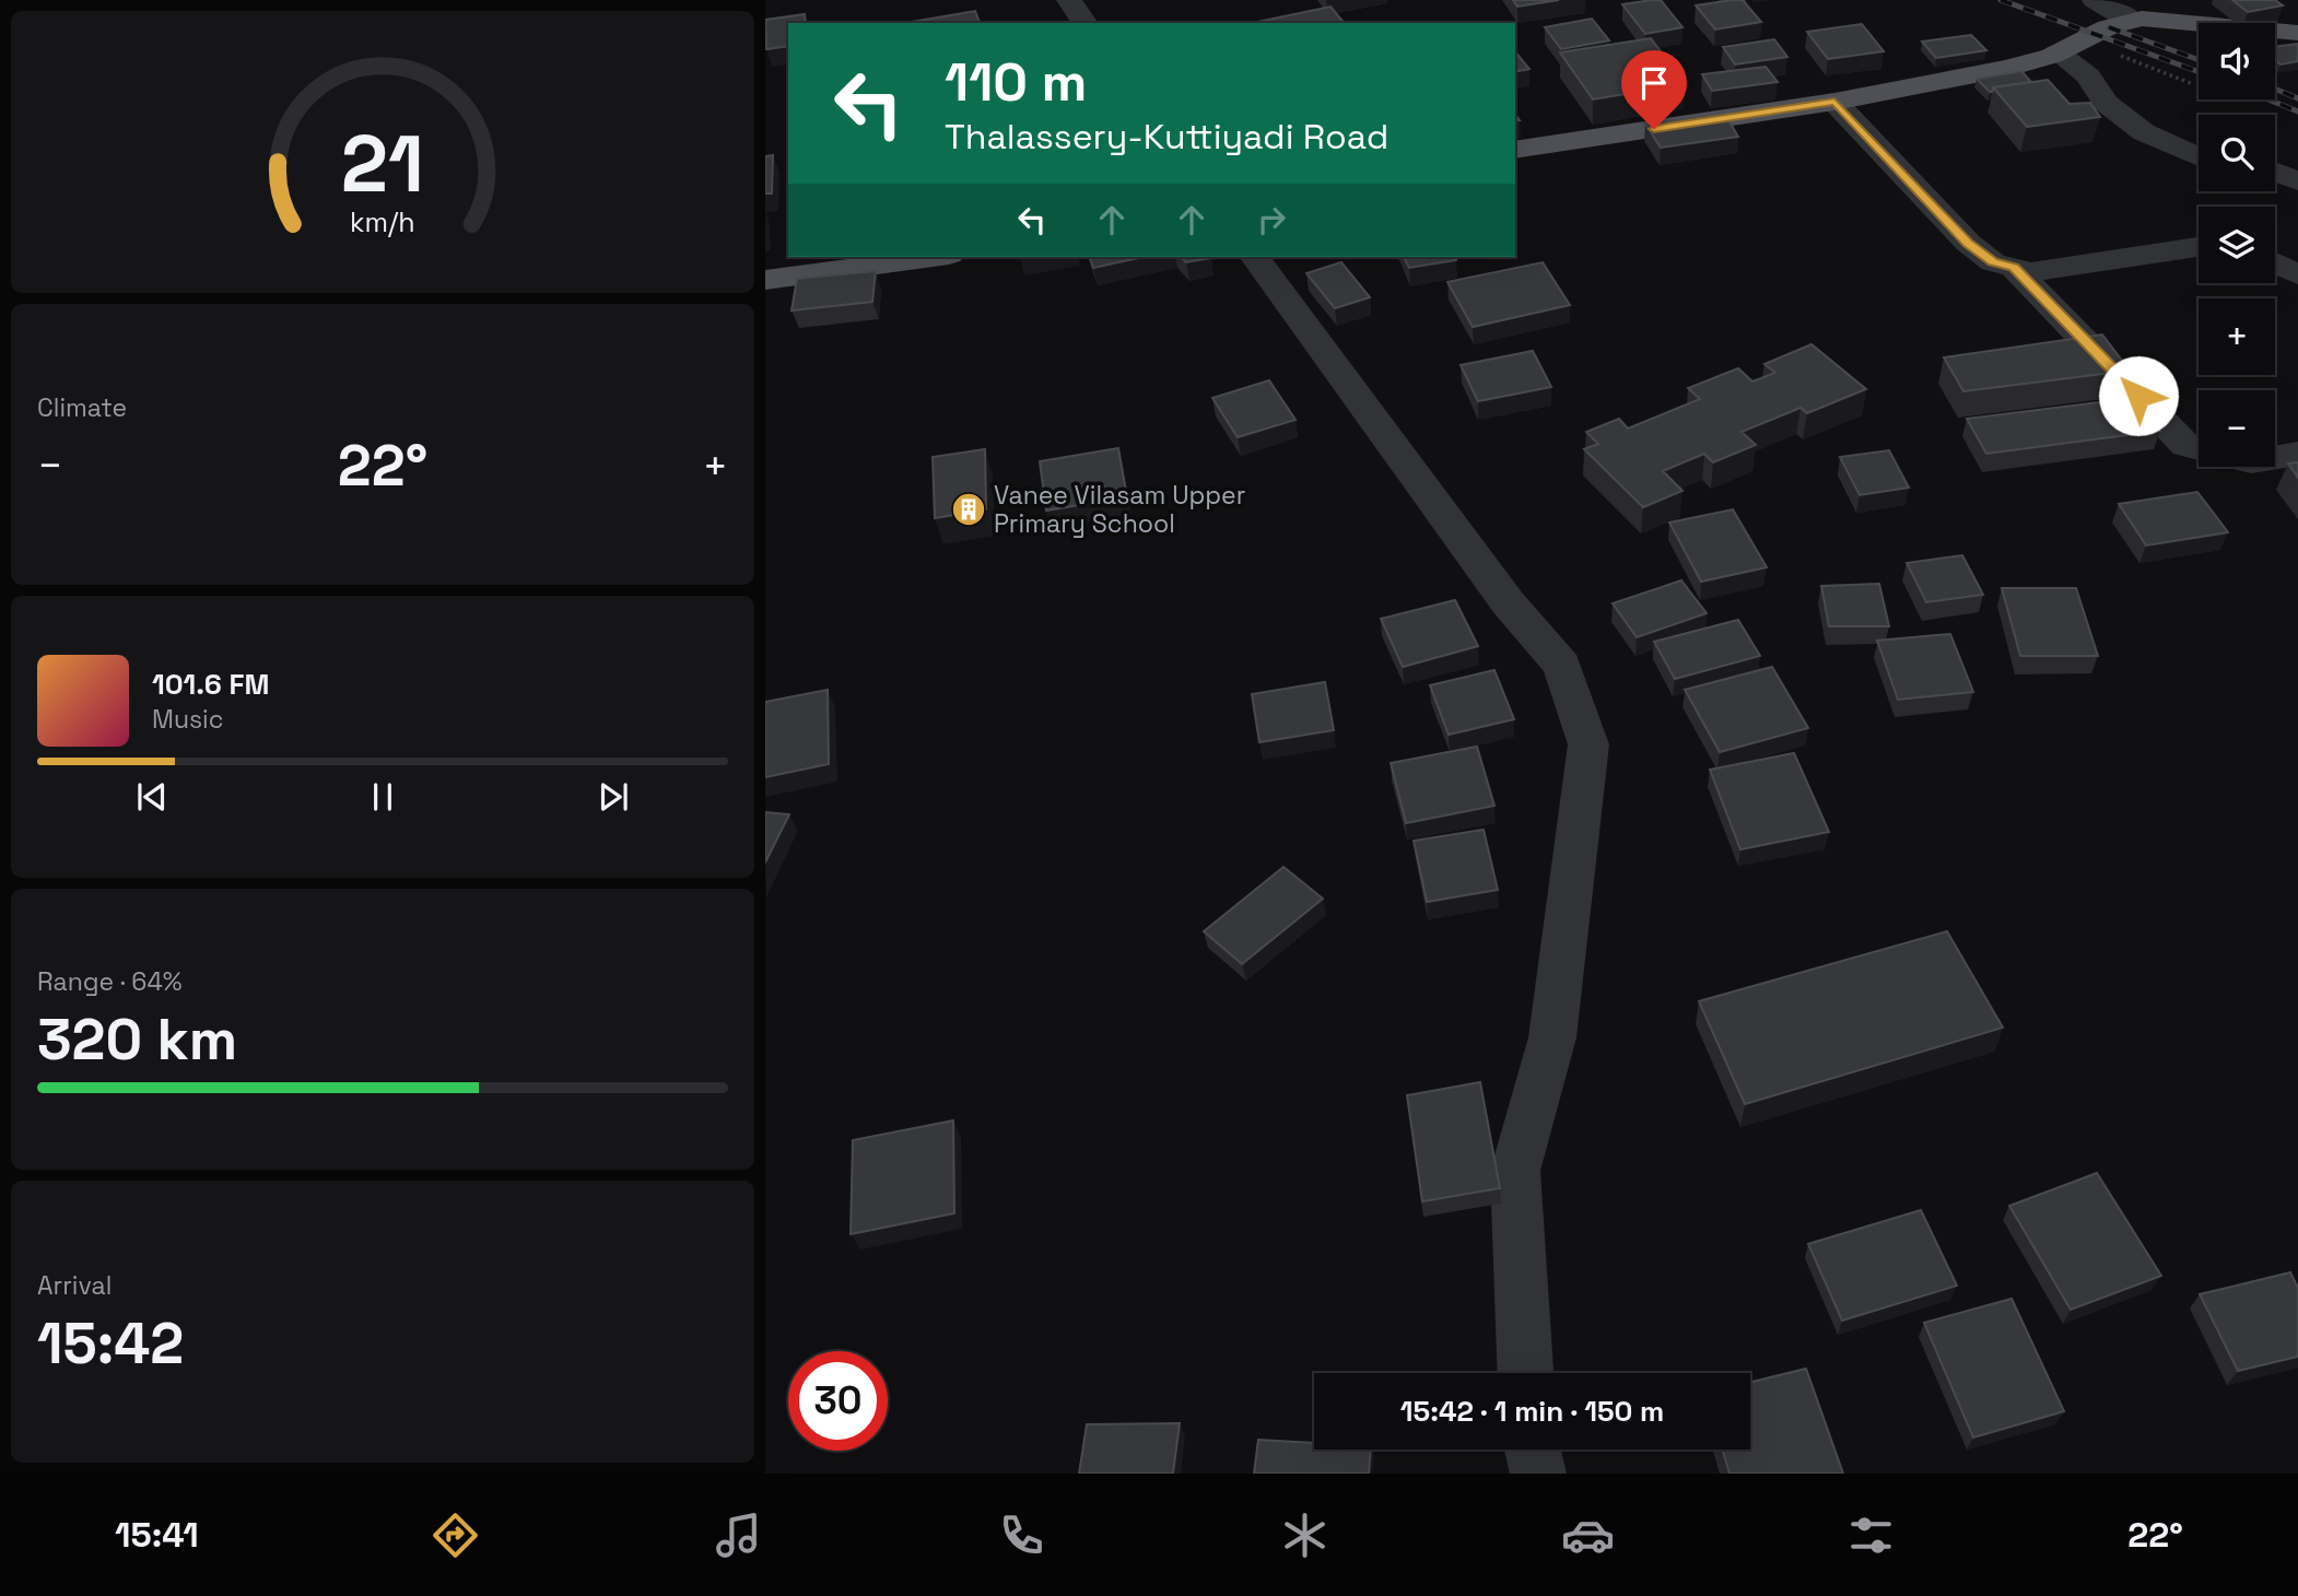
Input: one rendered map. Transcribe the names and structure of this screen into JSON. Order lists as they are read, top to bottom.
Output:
{
  "places": {
    "building": ["Vanee Vilasam Upper Primary School"]
  },
  "page": {
    "map_buttons": ["+", "−"],
    "turn": ["110 m", "Thalassery-Kuttiyadi Road"],
    "tile": [
      "Climate",
      ["Range · 64%", "320 km"],
      ["Arrival", "15:42"]
    ],
    "heat": ["−", "22°", "+"],
    "song": ["101.6 FM", "Music"],
    "limit": "30",
    "trip": "15:42 · 1 min · 150 m",
    "tabs": ["15:41", "22°"],
    "gauge": ["21", "km/h"]
  }
}
